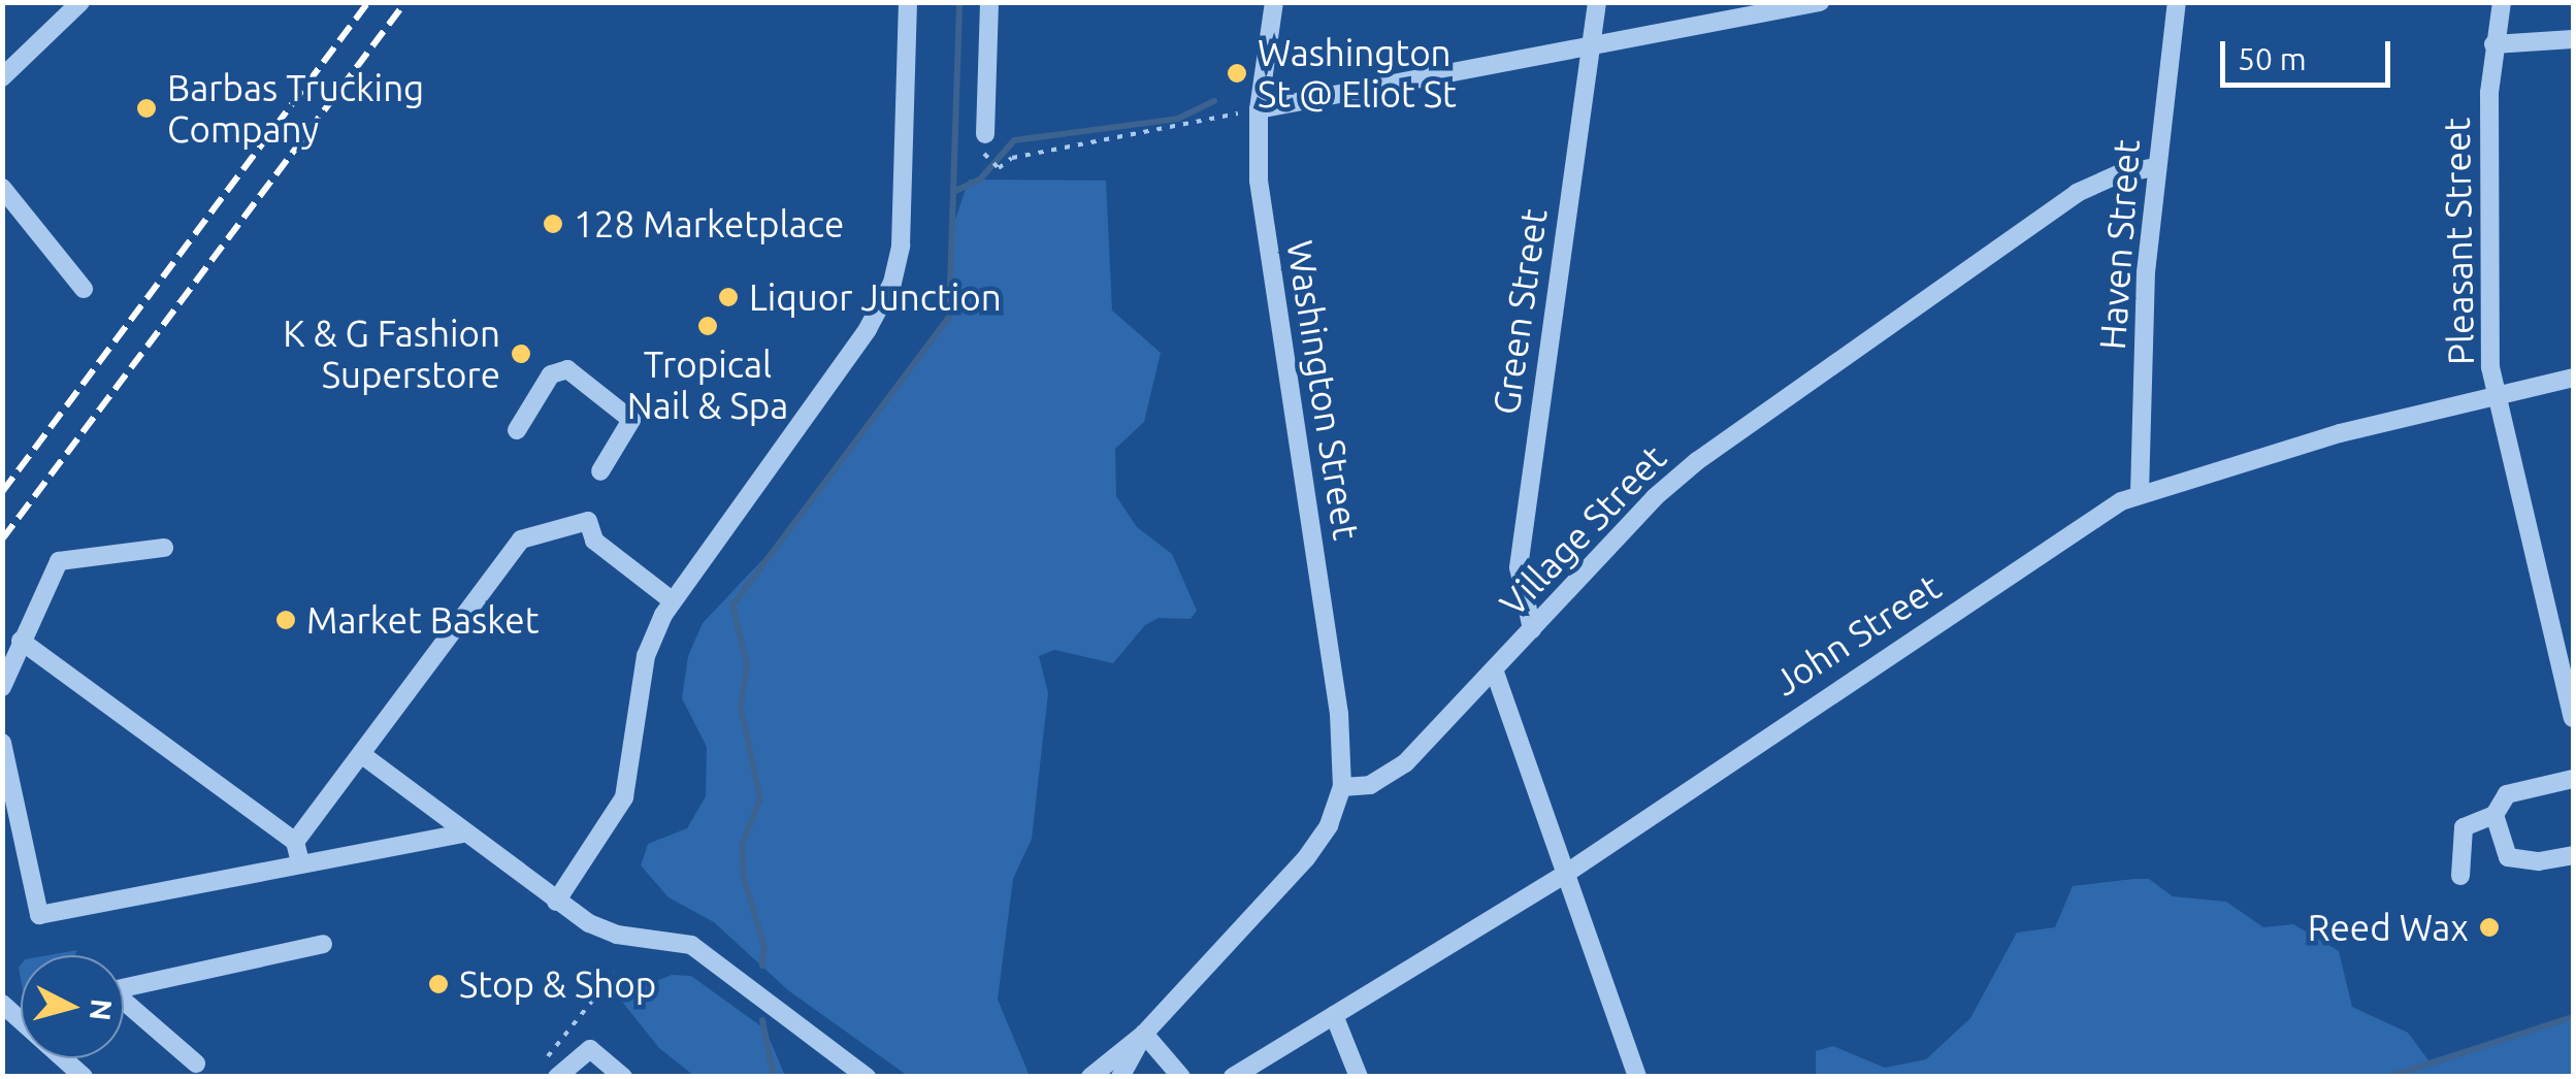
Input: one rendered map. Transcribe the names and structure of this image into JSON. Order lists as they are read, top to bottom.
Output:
{
  "streets": {
    "street": [
      "Pleasant Street",
      "Haven Street",
      "Green Street",
      "Washington Street",
      "Village Street",
      "John Street"
    ]
  },
  "crossings": [
    ["Pleasant Street", "John Street"],
    ["Haven Street", "Village Street"],
    ["Haven Street", "John Street"],
    ["Green Street", "Village Street"],
    ["Washington Street", "Village Street"]
  ],
  "places": [
    "Washington St @ Eliot St",
    "Barbas Trucking Company",
    "128 Marketplace",
    "Liquor Junction",
    "Tropical Nail & Spa",
    "K & G Fashion Superstore",
    "Market Basket",
    "Reed Wax",
    "Stop & Shop"
  ],
  "scale_bar": "50 m",
  "north": "right"
}
